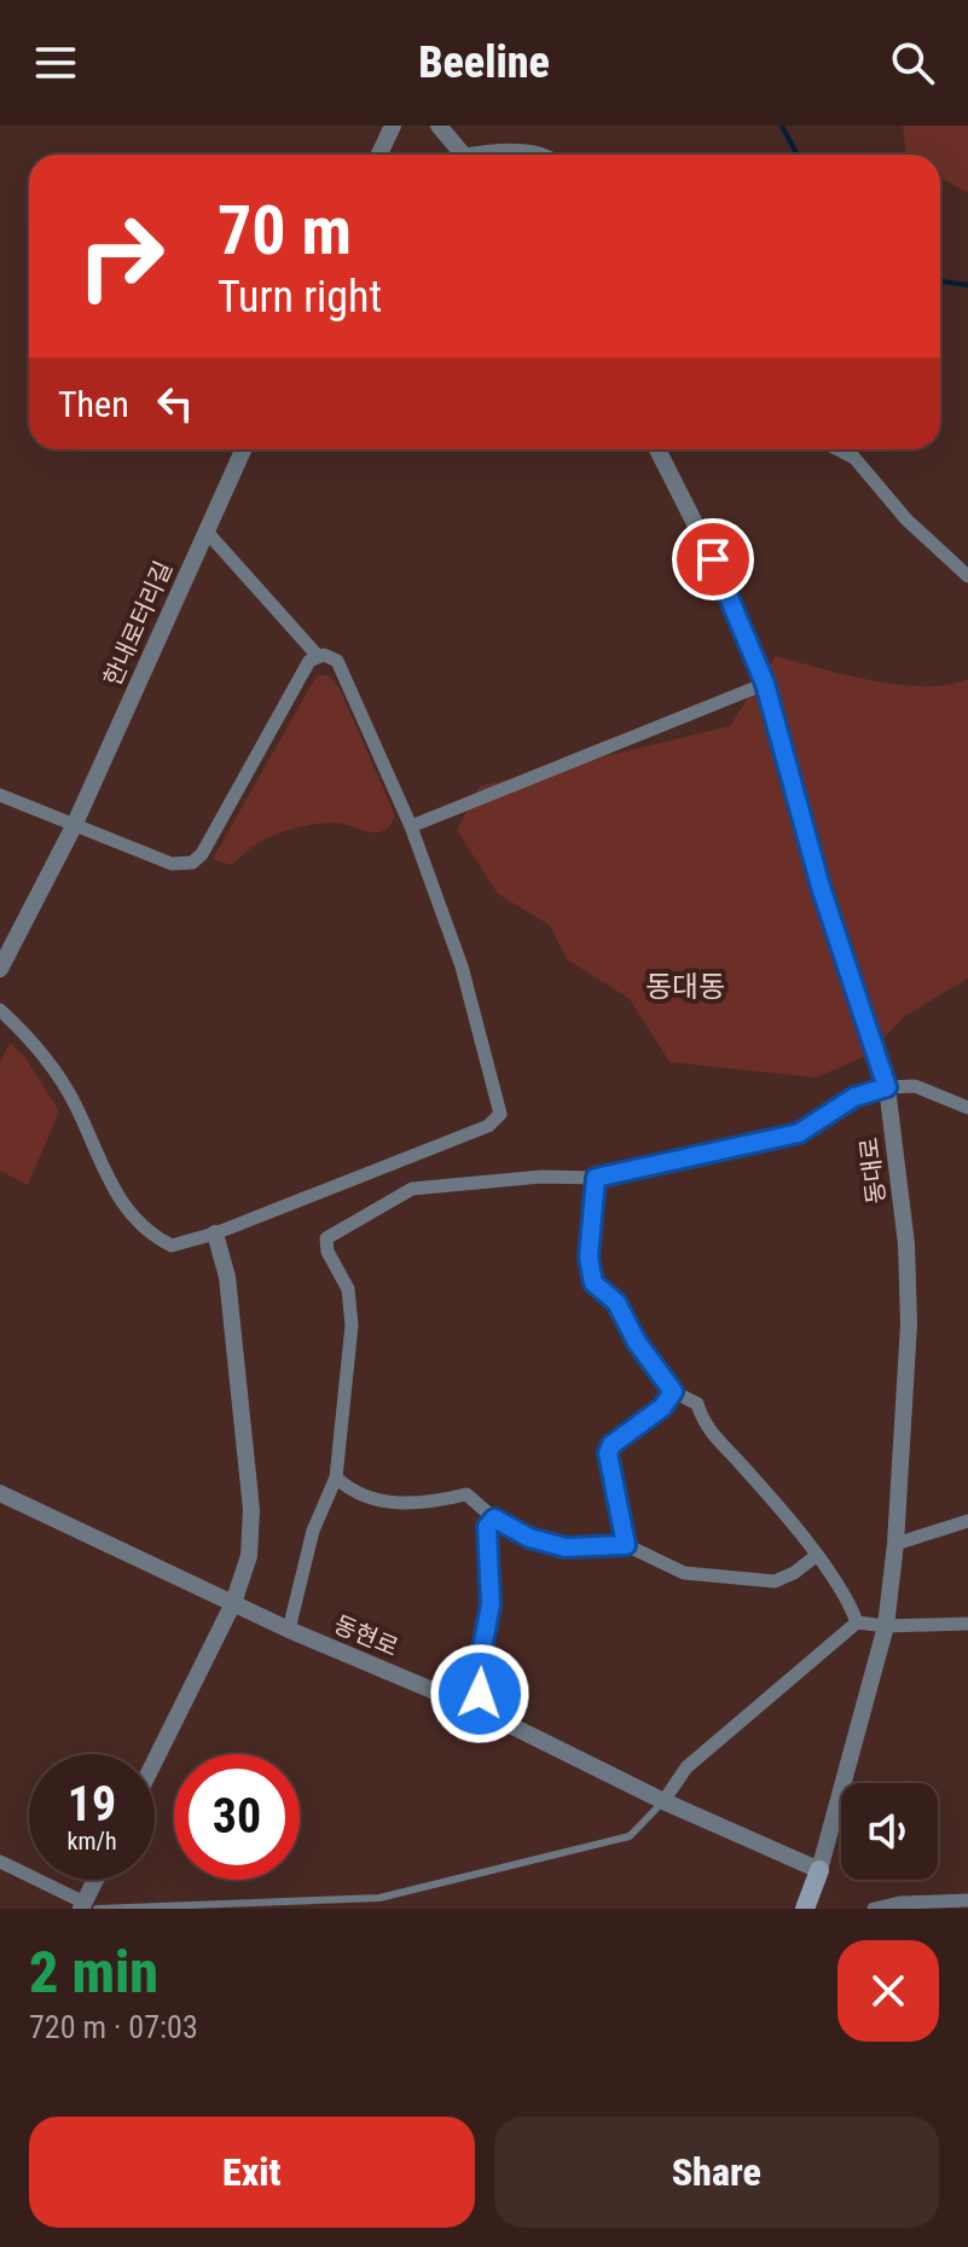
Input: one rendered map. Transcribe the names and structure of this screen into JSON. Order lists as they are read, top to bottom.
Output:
{
  "streets": {
    "street": ["한내로터리길", "동대로", "동현로"]
  },
  "crossings": [
    ["동대로", "동현로"]
  ],
  "districts": ["동대동"],
  "page": {
    "header": "Beeline",
    "turn": ["70 m", "Turn right"],
    "then": "Then",
    "speed": "19 km/h",
    "limit": "30",
    "heading": ["2 min", "720 m · 07:03"],
    "buttons": ["Exit", "Share"]
  }
}
